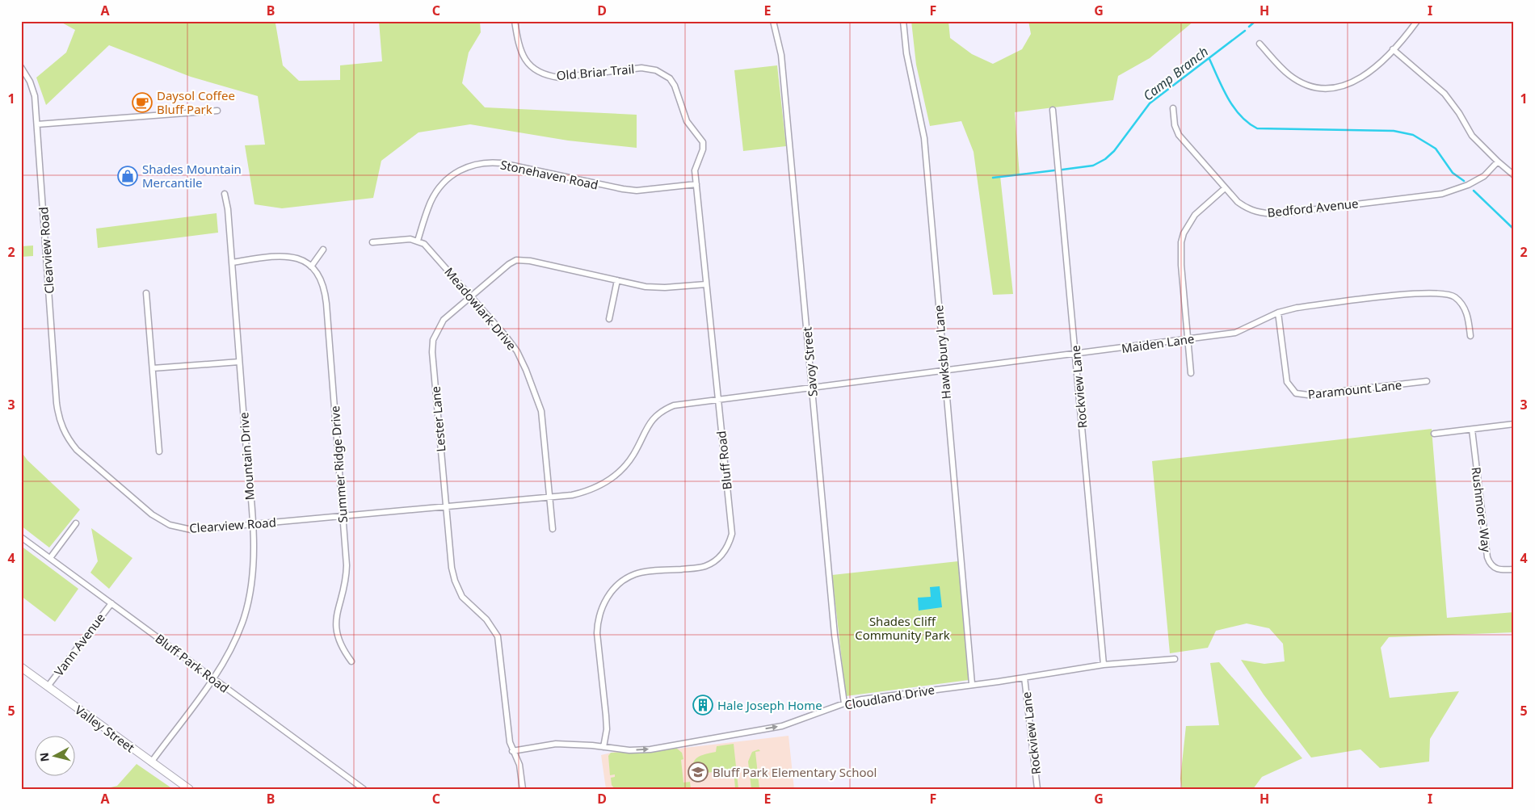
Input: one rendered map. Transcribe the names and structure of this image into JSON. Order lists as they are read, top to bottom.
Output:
{
  "streets": {
    "street": [
      "Old Briar Trail",
      "Stonehaven Road",
      "Bedford Avenue",
      "Clearview Road",
      "Meadowlark Drive",
      "Maiden Lane",
      "Hawksbury Lane",
      "Savoy Street",
      "Rockview Lane",
      "Paramount Lane",
      "Lester Lane",
      "Mountain Drive",
      "Bluff Road",
      "Summer Ridge Drive",
      "Rushmore Way",
      "Vann Avenue",
      "Bluff Park Road",
      "Cloudland Drive",
      "Valley Street"
    ]
  },
  "crossings": [
    ["Old Briar Trail", "Bluff Road"],
    ["Stonehaven Road", "Meadowlark Drive"],
    ["Stonehaven Road", "Bluff Road"],
    ["Clearview Road", "Meadowlark Drive"],
    ["Clearview Road", "Maiden Lane"],
    ["Clearview Road", "Savoy Street"],
    ["Clearview Road", "Lester Lane"],
    ["Clearview Road", "Mountain Drive"],
    ["Clearview Road", "Bluff Road"],
    ["Clearview Road", "Summer Ridge Drive"],
    ["Meadowlark Drive", "Lester Lane"],
    ["Maiden Lane", "Hawksbury Lane"],
    ["Maiden Lane", "Savoy Street"],
    ["Maiden Lane", "Rockview Lane"],
    ["Maiden Lane", "Paramount Lane"],
    ["Hawksbury Lane", "Cloudland Drive"],
    ["Savoy Street", "Cloudland Drive"],
    ["Rockview Lane", "Cloudland Drive"],
    ["Lester Lane", "Bluff Road"],
    ["Lester Lane", "Cloudland Drive"],
    ["Mountain Drive", "Summer Ridge Drive"],
    ["Mountain Drive", "Bluff Park Road"],
    ["Mountain Drive", "Valley Street"],
    ["Bluff Road", "Cloudland Drive"],
    ["Vann Avenue", "Bluff Park Road"],
    ["Vann Avenue", "Valley Street"]
  ],
  "one_way": ["Cloudland Drive"],
  "water": ["Camp Branch"],
  "parks": ["Shades Cliff Community Park"],
  "places": {
    "cafe": ["Daysol Coffee Bluff Park"],
    "shop": ["Shades Mountain Mercantile"],
    "building": ["Hale Joseph Home"],
    "school or university": ["Bluff Park Elementary School"]
  },
  "north": "left",
  "grid": {
    "columns": [
      "A",
      "B",
      "C",
      "D",
      "E",
      "F",
      "G",
      "H",
      "I"
    ],
    "rows": [
      "1",
      "2",
      "3",
      "4",
      "5"
    ]
  }
}
